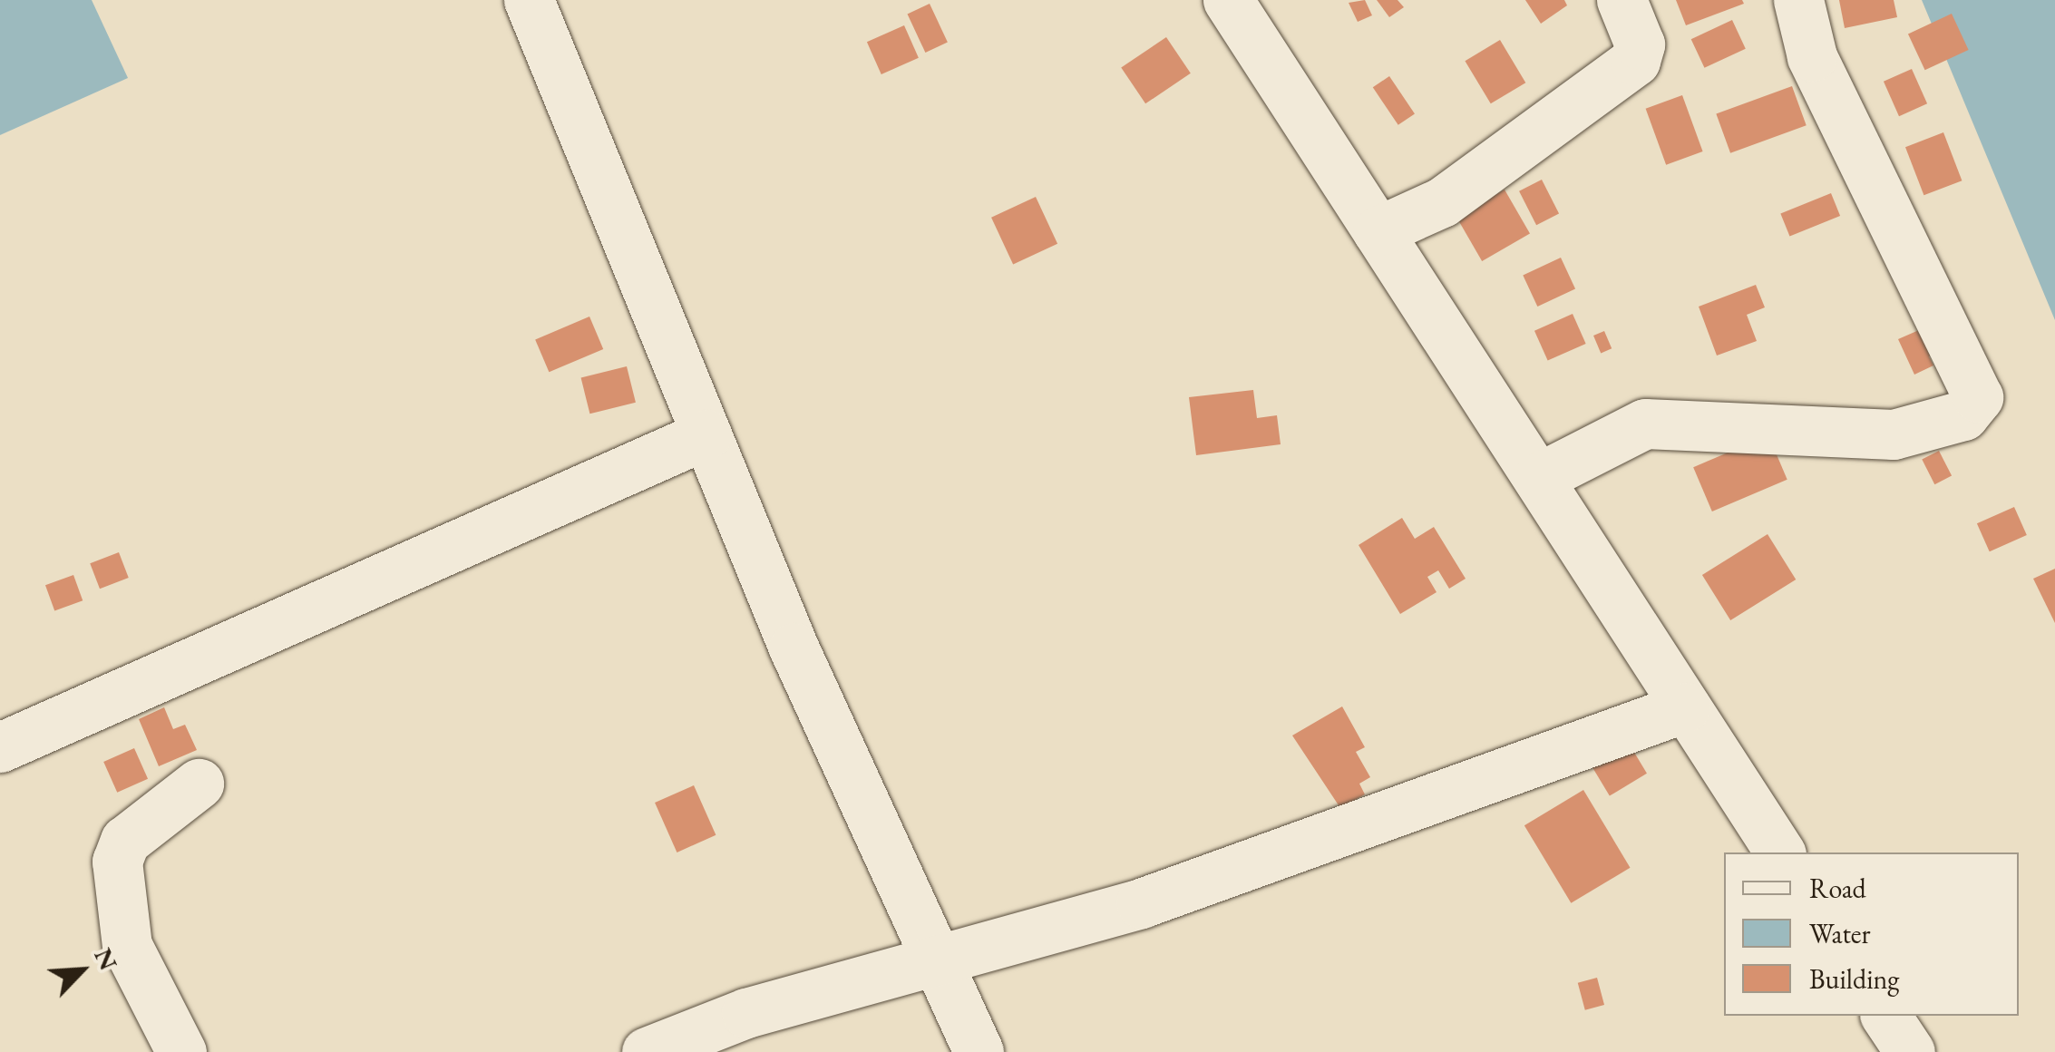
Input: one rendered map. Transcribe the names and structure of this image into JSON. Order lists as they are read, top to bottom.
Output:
{
  "legend": ["Road", "Water", "Building"],
  "north": "top right"
}
